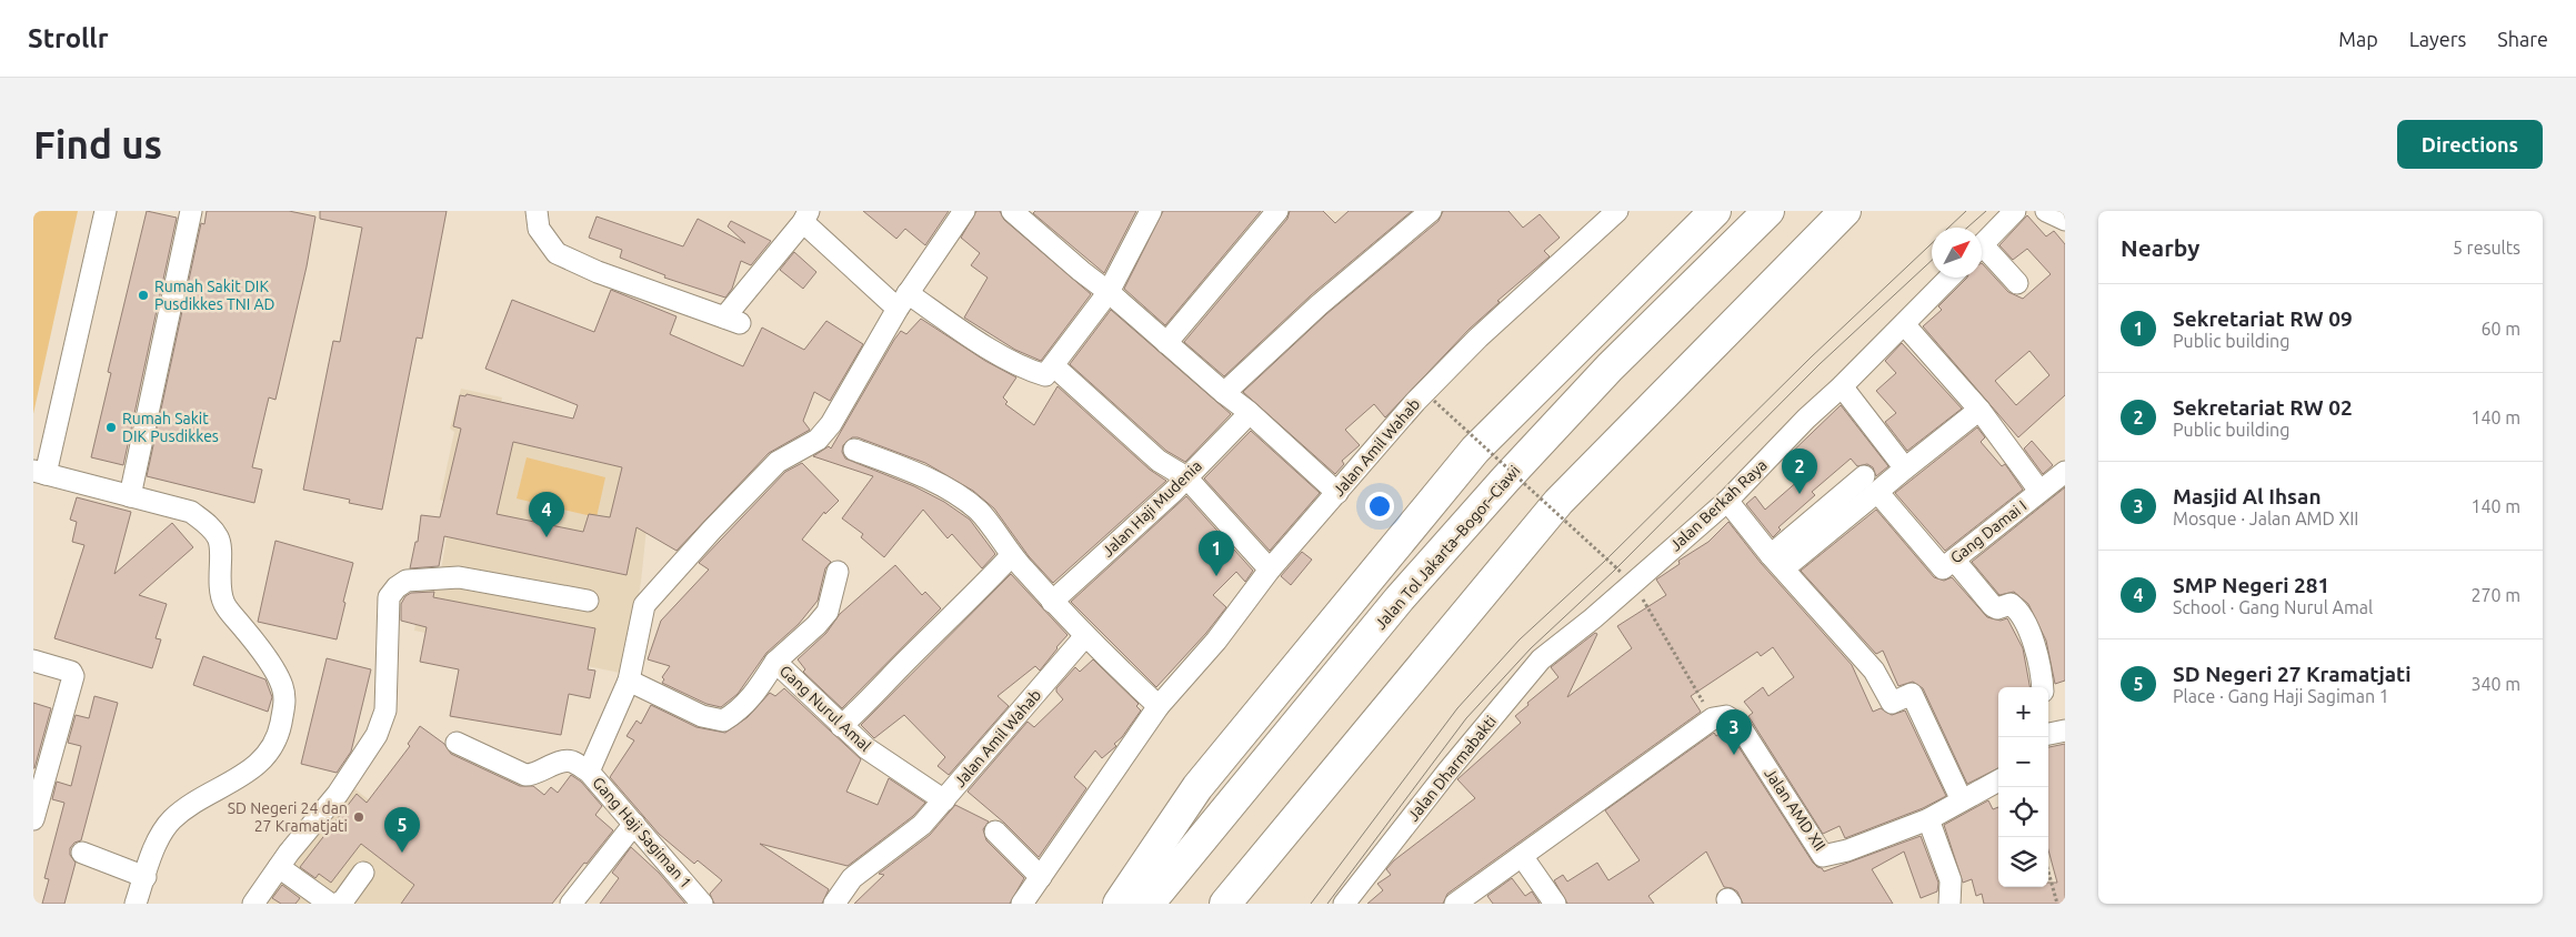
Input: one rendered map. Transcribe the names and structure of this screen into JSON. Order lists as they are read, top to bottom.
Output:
{
  "streets": {
    "highway": ["Jalan Tol Jakarta–Bogor–Ciawi"],
    "street": [
      "Jalan Amil Wahab",
      "Jalan Berkah Raya",
      "Jalan Haji Mudenia",
      "Gang Damai I",
      "Gang Nurul Amal",
      "Jalan Dharmabakti",
      "Jalan AMD XII",
      "Gang Haji Sagiman 1"
    ]
  },
  "crossings": [
    ["Jalan Amil Wahab", "Gang Nurul Amal"],
    ["Jalan Berkah Raya", "Jalan Dharmabakti"]
  ],
  "places": ["Rumah Sakit DIK Pusdikkes TNI AD", "Rumah Sakit DIK Pusdikkes", "SD Negeri 24 dan 27 Kramatjati"],
  "north": "top right",
  "page": {
    "header": "Strollr",
    "nav": ["Map", "Layers", "Share"],
    "buttons": "Directions",
    "title": "Find us",
    "heading": ["Nearby", "5 results"],
    "list": [
      {
        "mark": "1",
        "name": "Sekretariat RW 09",
        "note": "Public building",
        "value": "60 m"
      },
      {
        "mark": "2",
        "name": "Sekretariat RW 02",
        "note": "Public building",
        "value": "140 m"
      },
      {
        "mark": "3",
        "name": "Masjid Al Ihsan",
        "note": "Mosque · Jalan AMD XII",
        "value": "140 m"
      },
      {
        "mark": "4",
        "name": "SMP Negeri 281",
        "note": "School · Gang Nurul Amal",
        "value": "270 m"
      },
      {
        "mark": "5",
        "name": "SD Negeri 27 Kramatjati",
        "note": "Place · Gang Haji Sagiman 1",
        "value": "340 m"
      }
    ],
    "pins": [
      "2",
      "4",
      "1",
      "3",
      "5"
    ],
    "map_buttons": ["+", "−"]
  }
}
